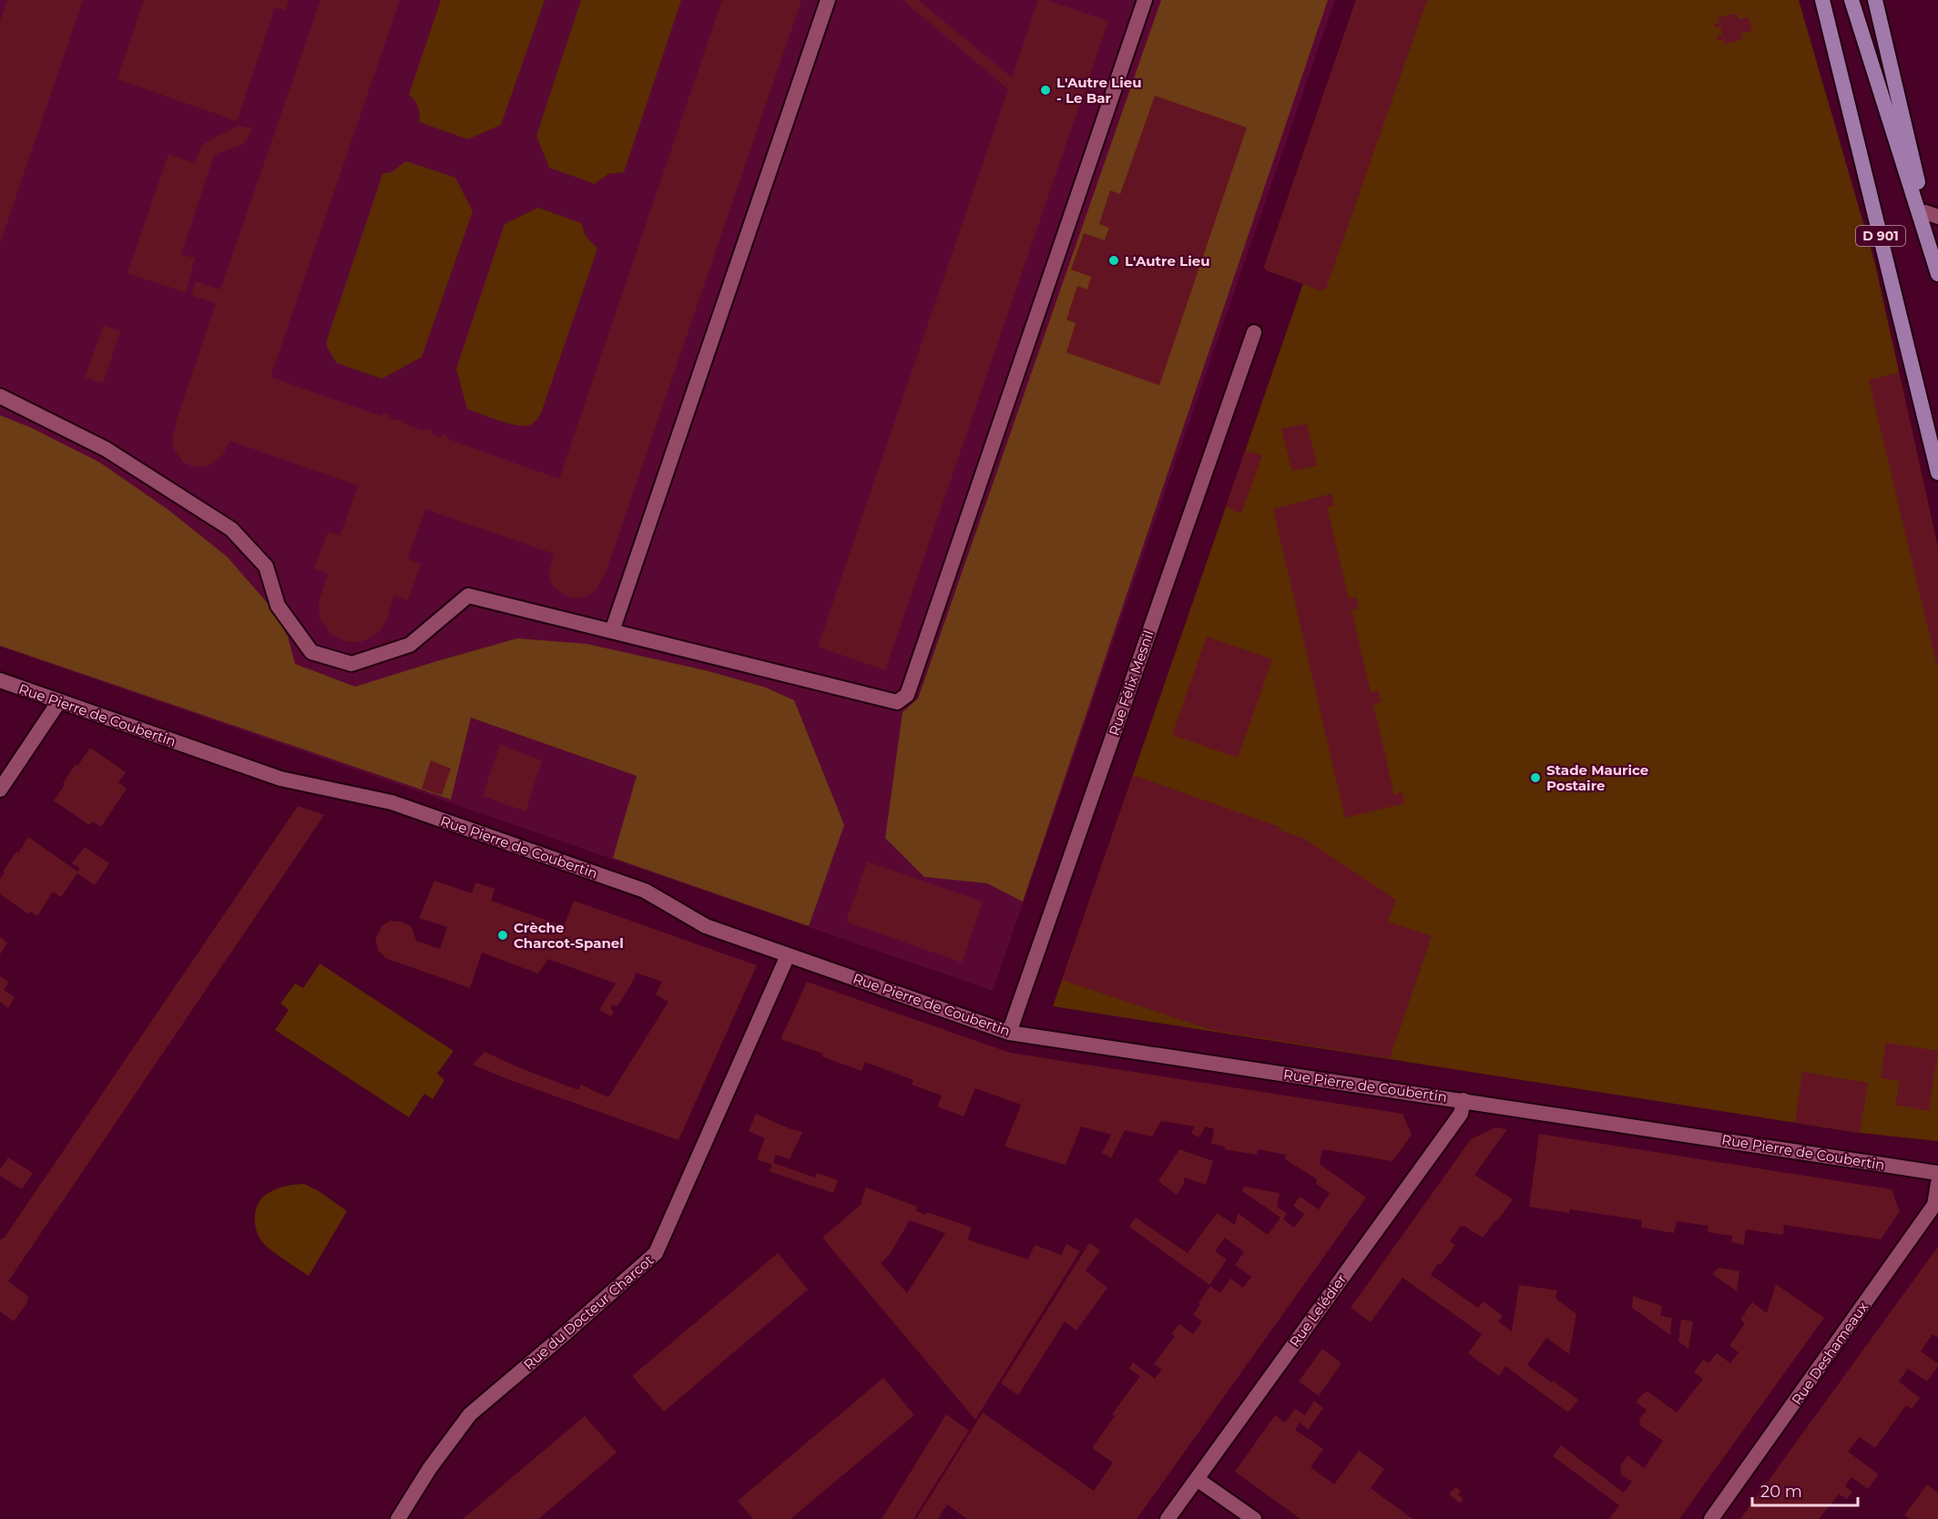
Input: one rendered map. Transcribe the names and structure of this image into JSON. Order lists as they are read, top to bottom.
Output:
{
  "streets": {
    "main road": ["D 901"],
    "street": [
      "Rue Félix Mesnil",
      "Rue Pierre de Coubertin",
      "Rue Lelédier",
      "Rue du Docteur Charcot",
      "Rue Deshameaux"
    ]
  },
  "crossings": [
    ["Rue Félix Mesnil", "Rue Pierre de Coubertin"],
    ["Rue Pierre de Coubertin", "Rue Lelédier"],
    ["Rue Pierre de Coubertin", "Rue du Docteur Charcot"]
  ],
  "places": [
    "L'Autre Lieu - Le Bar",
    "L'Autre Lieu",
    "Stade Maurice Postaire",
    "Crèche Charcot-Spanel"
  ],
  "scale_bar": "20 m"
}
